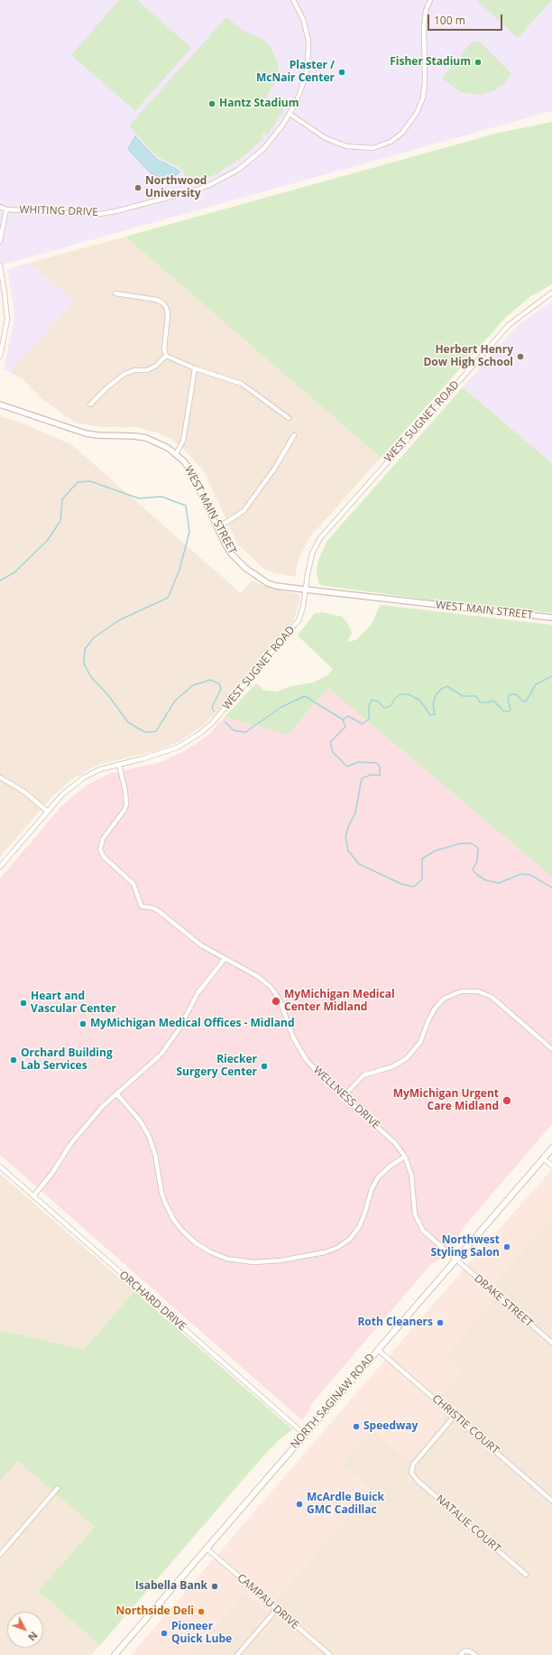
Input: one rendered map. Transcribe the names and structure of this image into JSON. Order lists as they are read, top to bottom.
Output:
{
  "streets": {
    "main road": ["NORTH SAGINAW ROAD"],
    "street": [
      "WHITING DRIVE",
      "WEST SUGNET ROAD",
      "WEST MAIN STREET",
      "WELLNESS DRIVE",
      "ORCHARD DRIVE",
      "DRAKE STREET",
      "CHRISTIE COURT",
      "NATALIE COURT",
      "CAMPAU DRIVE"
    ]
  },
  "crossings": [
    ["WEST SUGNET ROAD", "WEST MAIN STREET"],
    ["WEST SUGNET ROAD", "WELLNESS DRIVE"],
    ["WELLNESS DRIVE", "DRAKE STREET"],
    ["WELLNESS DRIVE", "NORTH SAGINAW ROAD"],
    ["ORCHARD DRIVE", "NORTH SAGINAW ROAD"],
    ["DRAKE STREET", "NORTH SAGINAW ROAD"],
    ["NORTH SAGINAW ROAD", "CHRISTIE COURT"],
    ["NORTH SAGINAW ROAD", "CAMPAU DRIVE"],
    ["CHRISTIE COURT", "NATALIE COURT"]
  ],
  "places": [
    "Fisher Stadium",
    "Plaster / McNair Center",
    "Hantz Stadium",
    "Northwood University",
    "Herbert Henry Dow High School",
    "MyMichigan Medical Center Midland",
    "Heart and Vascular Center",
    "MyMichigan Medical Offices - Midland",
    "Orchard Building Lab Services",
    "Riecker Surgery Center",
    "MyMichigan Urgent Care Midland",
    "Northwest Styling Salon",
    "Roth Cleaners",
    "Speedway",
    "McArdle Buick GMC Cadillac",
    "Isabella Bank",
    "Northside Deli",
    "Pioneer Quick Lube"
  ],
  "scale_bar": "100 m",
  "north": "bottom right"
}
